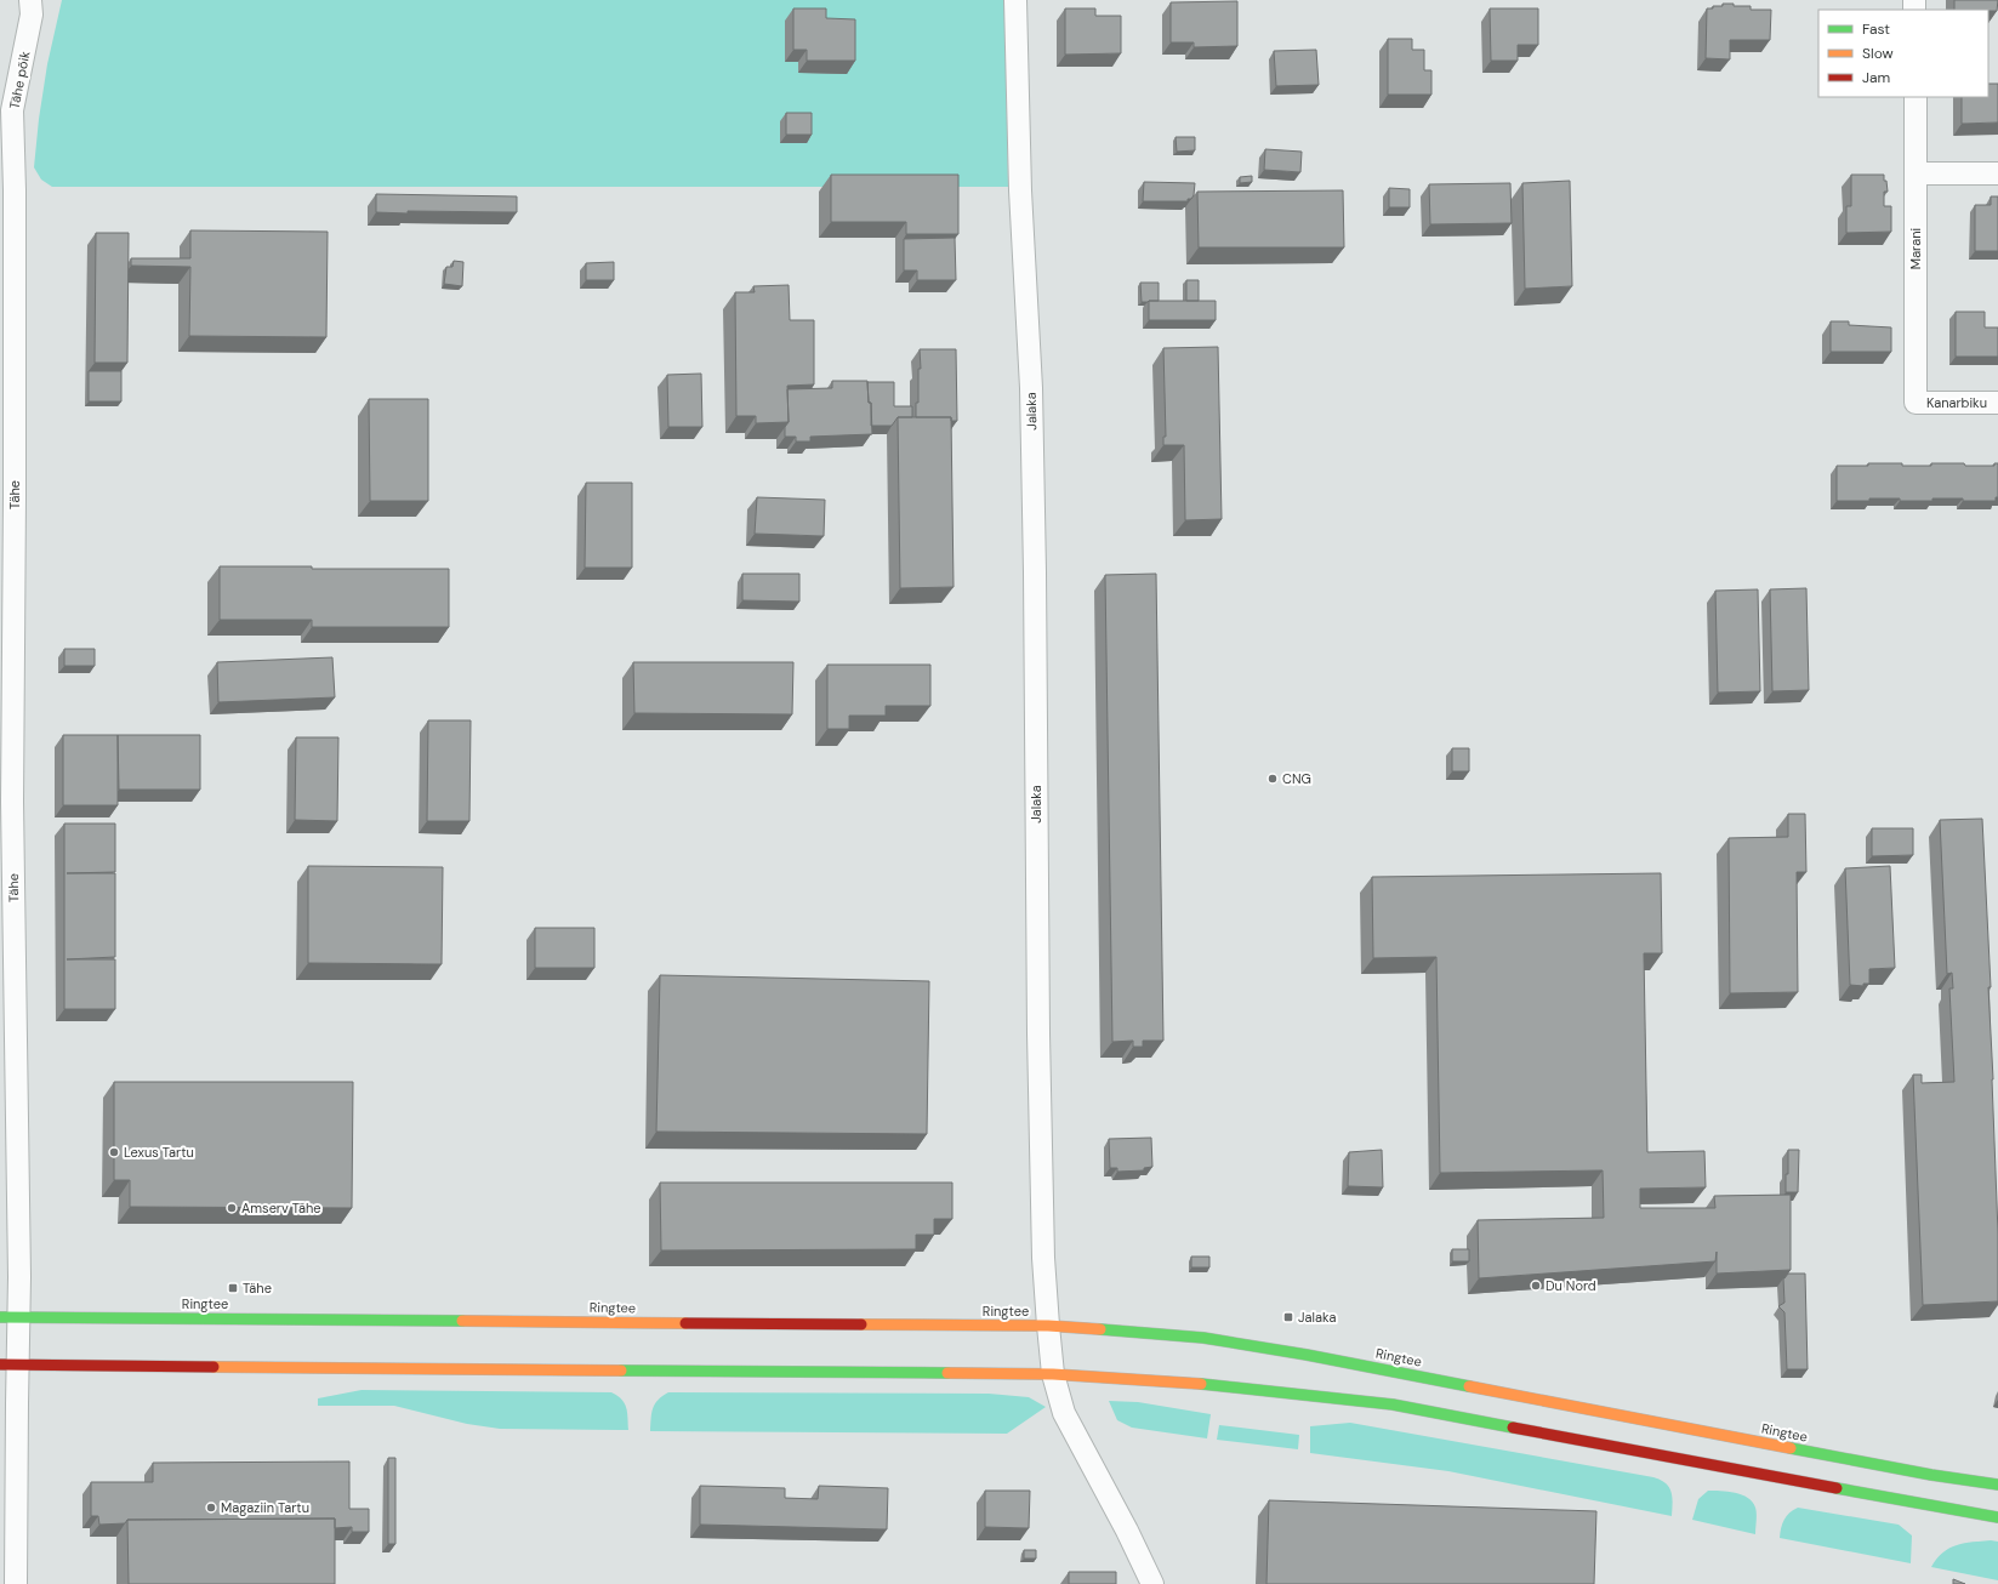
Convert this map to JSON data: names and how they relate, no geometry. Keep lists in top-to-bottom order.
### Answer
{
  "streets": {
    "main road": ["Ringtee"],
    "street": [
      "Tähe põik",
      "Marani",
      "Kanarbiku",
      "Jalaka",
      "Tähe"
    ]
  },
  "crossings": [
    ["Tähe põik", "Tähe"],
    ["Marani", "Kanarbiku"],
    ["Jalaka", "Ringtee"],
    ["Tähe", "Ringtee"]
  ],
  "places": {
    "other": [
      "CNG",
      "Lexus Tartu",
      "Amserv Tähe",
      "Du Nord",
      "Magaziin Tartu"
    ],
    "transit": ["Tähe", "Jalaka"]
  },
  "legend": ["Fast", "Slow", "Jam"]
}
